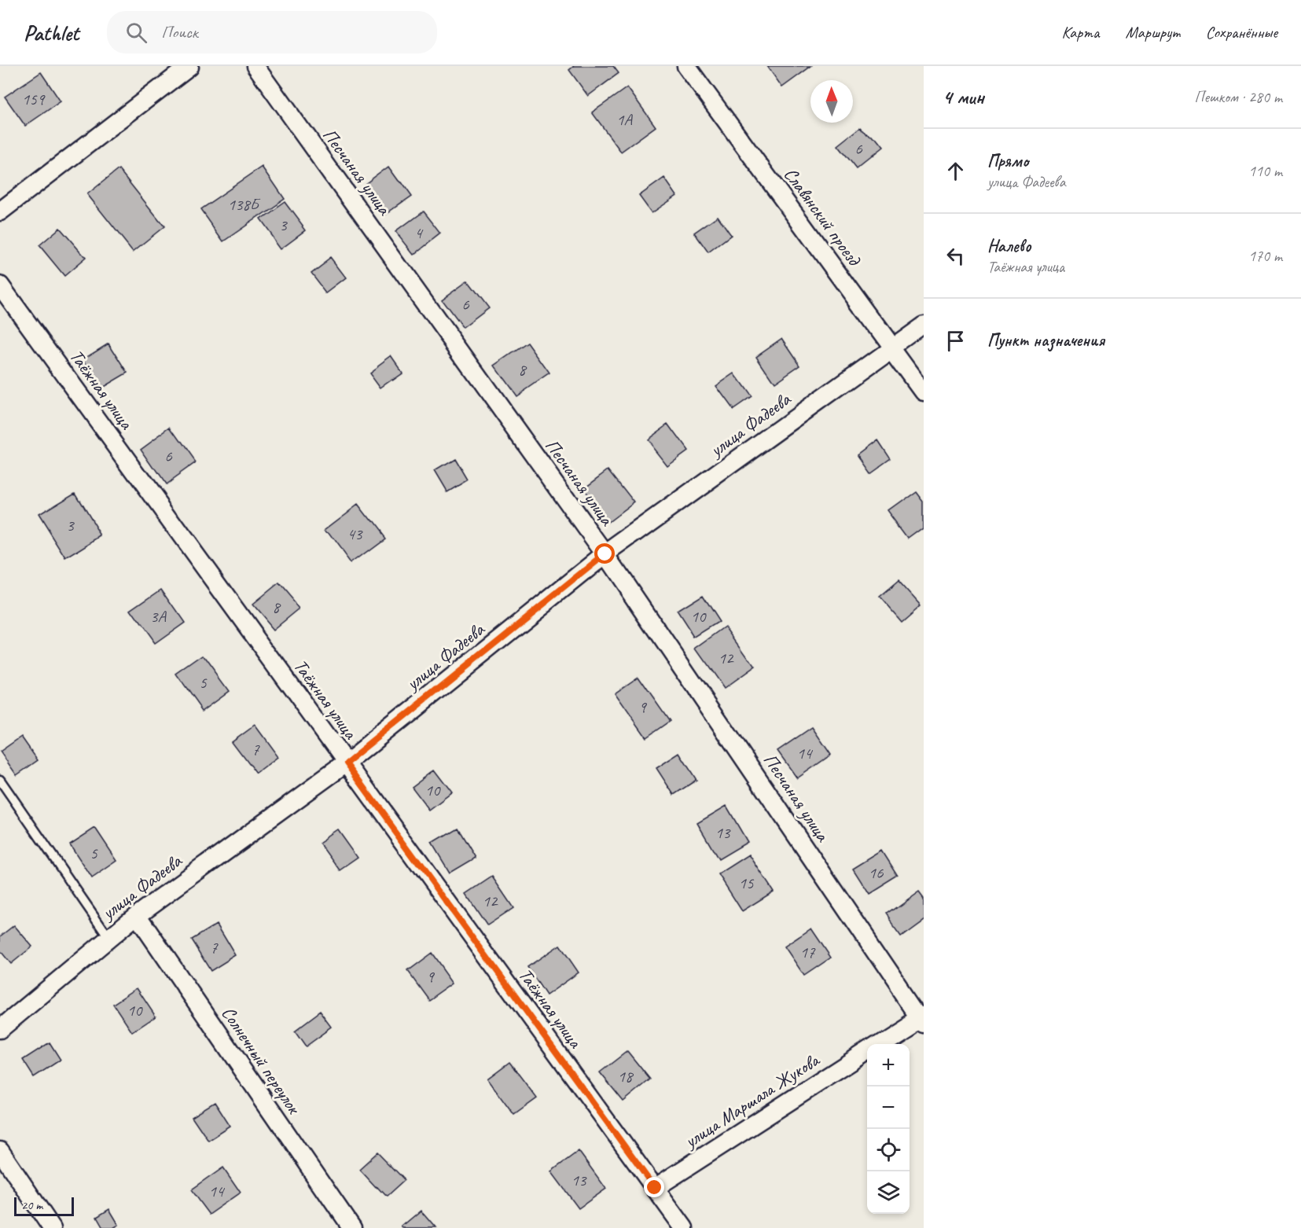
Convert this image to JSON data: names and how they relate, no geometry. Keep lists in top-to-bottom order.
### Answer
{
  "streets": {
    "street": [
      "Песчаная улица",
      "Славянский проезд",
      "Таёжная улица",
      "улица Фадеева",
      "Солнечный переулок",
      "улица Маршала Жукова"
    ]
  },
  "crossings": [
    ["Песчаная улица", "улица Фадеева"],
    ["Песчаная улица", "улица Маршала Жукова"],
    ["Славянский проезд", "улица Фадеева"],
    ["Таёжная улица", "улица Фадеева"],
    ["Таёжная улица", "улица Маршала Жукова"],
    ["улица Фадеева", "Солнечный переулок"]
  ],
  "house_numbers": [
    "159",
    "1А",
    "6",
    "138Б",
    "3",
    "4",
    "6",
    "8",
    "6",
    "3",
    "43",
    "8",
    "3А",
    "10",
    "12",
    "5",
    "9",
    "7",
    "14",
    "10",
    "13",
    "5",
    "16",
    "15",
    "12",
    "7",
    "17",
    "9",
    "10",
    "18",
    "13",
    "14"
  ],
  "scale_bar": "20 m",
  "north": "top",
  "page": {
    "header": "Pathlet",
    "search": "Поиск",
    "nav": ["Карта", "Маршрут", "Сохранённые"],
    "heading": ["4 мин", "Пешком · 280 m"],
    "list": [
      ["Прямо", "улица Фадеева", "110 m"],
      ["Налево", "Таёжная улица", "170 m"],
      "Пункт назначения"
    ],
    "map_buttons": ["+", "−"],
    "scale": "20 m"
  }
}
